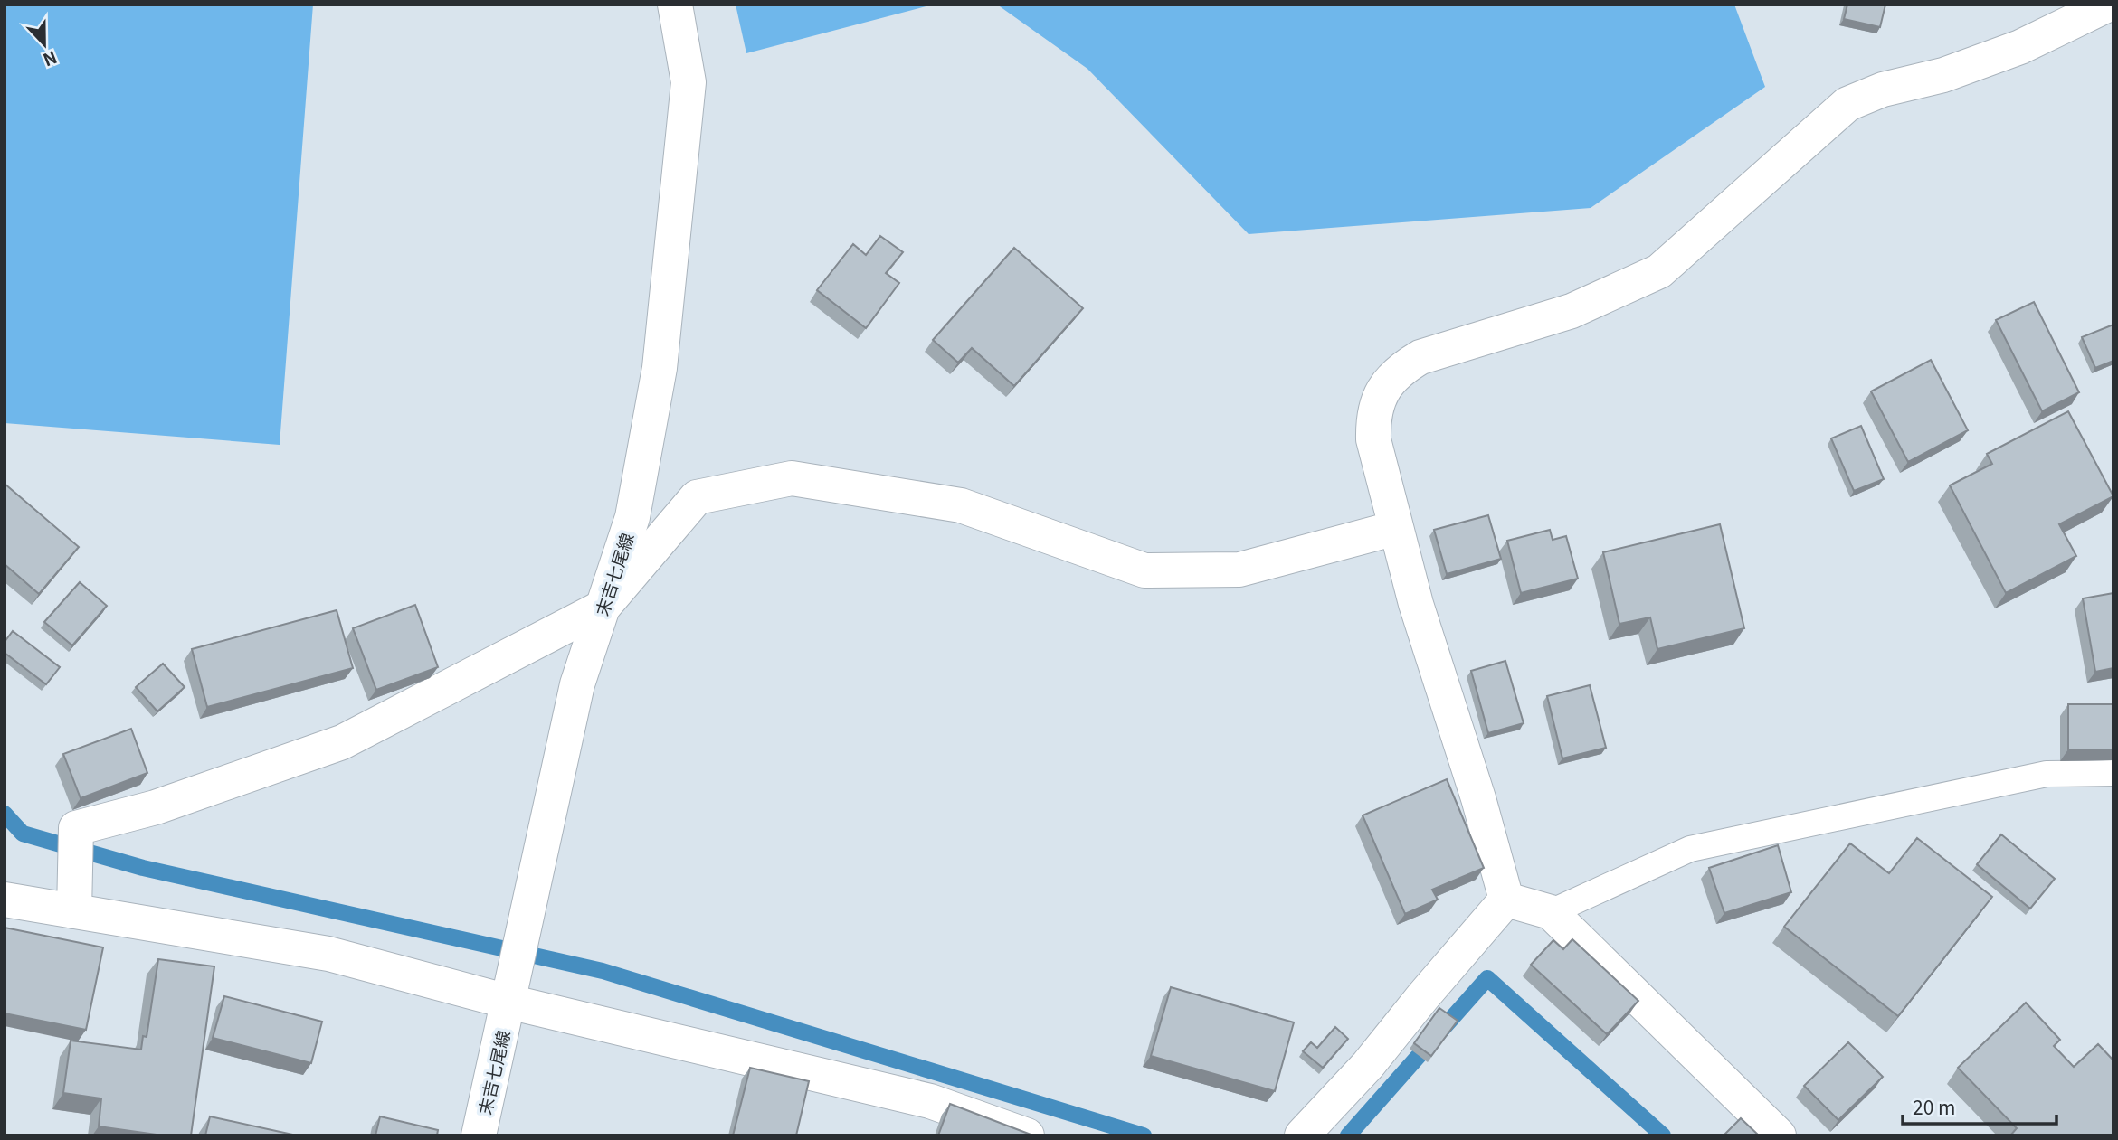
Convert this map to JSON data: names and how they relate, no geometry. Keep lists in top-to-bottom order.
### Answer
{
  "streets": {
    "street": ["末吉七尾線"]
  },
  "scale_bar": "20 m",
  "north": "bottom"
}
